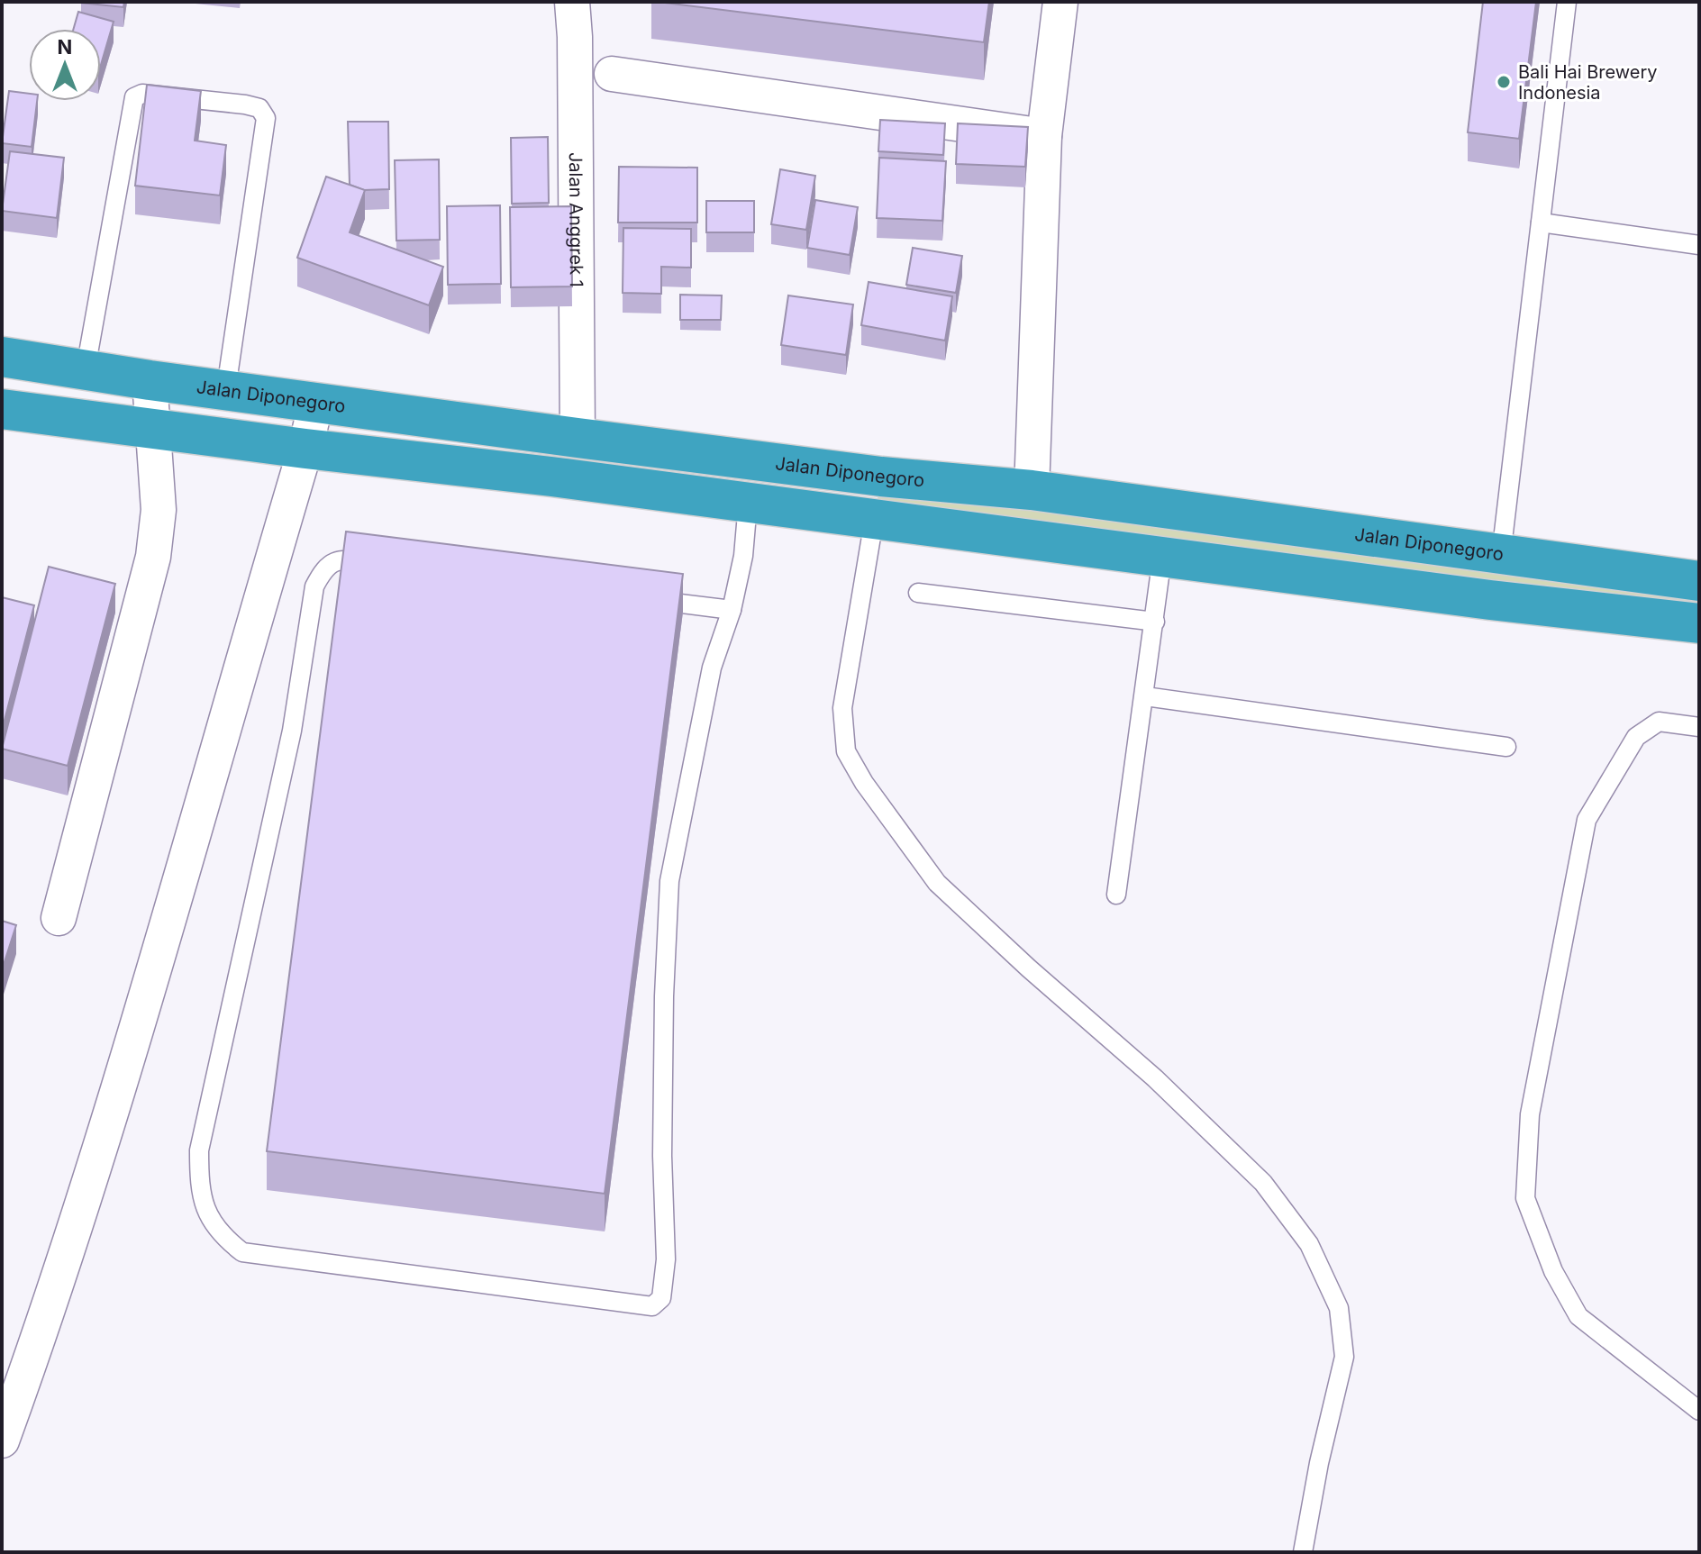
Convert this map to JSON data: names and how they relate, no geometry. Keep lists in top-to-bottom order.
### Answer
{
  "streets": {
    "highway": ["Jalan Diponegoro"],
    "street": ["Jalan Anggrek 1"]
  },
  "crossings": [
    ["Jalan Anggrek 1", "Jalan Diponegoro"]
  ],
  "places": ["Bali Hai Brewery Indonesia"],
  "north": "top"
}
